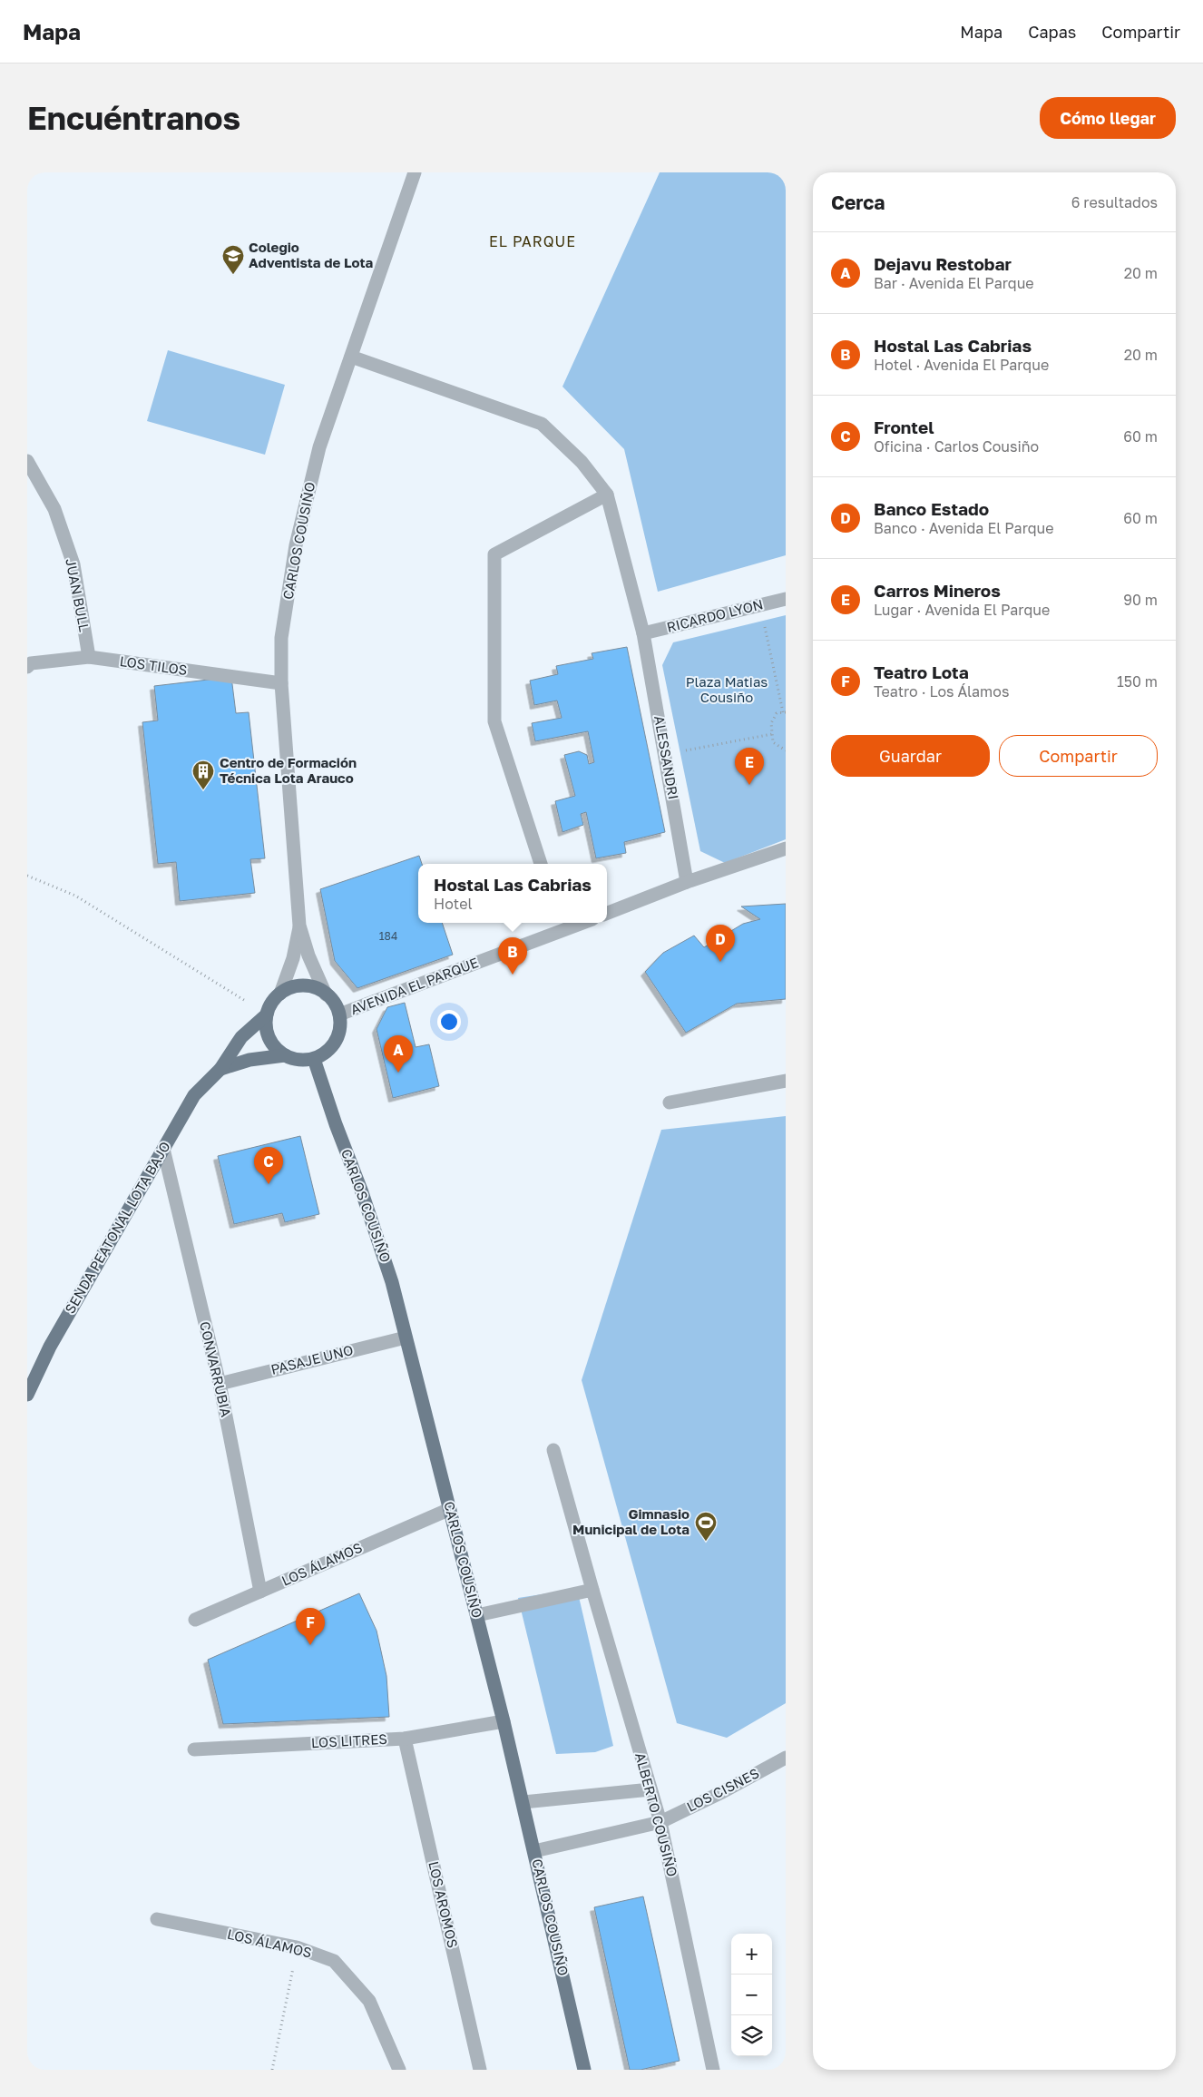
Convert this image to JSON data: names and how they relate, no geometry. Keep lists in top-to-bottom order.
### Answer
{
  "streets": {
    "main road": ["CARLOS COUSIÑO", "SENDA PEATONAL LOTA BAJO"],
    "street": [
      "JUAN BULL",
      "RICARDO LYON",
      "LOS TILOS",
      "ALESSANDRI",
      "AVENIDA EL PARQUE",
      "PASAJE UNO",
      "CONVARRUBIA",
      "LOS ÁLAMOS",
      "LOS LITRES",
      "LOS CISNES",
      "ALBERTO COUSIÑO",
      "LOS AROMOS"
    ]
  },
  "crossings": [
    ["CARLOS COUSIÑO", "LOS TILOS"],
    ["CARLOS COUSIÑO", "AVENIDA EL PARQUE"],
    ["CARLOS COUSIÑO", "SENDA PEATONAL LOTA BAJO"],
    ["CARLOS COUSIÑO", "PASAJE UNO"],
    ["CARLOS COUSIÑO", "LOS ÁLAMOS"],
    ["CARLOS COUSIÑO", "LOS LITRES"],
    ["CARLOS COUSIÑO", "LOS CISNES"],
    ["JUAN BULL", "LOS TILOS"],
    ["RICARDO LYON", "ALESSANDRI"],
    ["AVENIDA EL PARQUE", "SENDA PEATONAL LOTA BAJO"],
    ["SENDA PEATONAL LOTA BAJO", "CONVARRUBIA"],
    ["PASAJE UNO", "CONVARRUBIA"],
    ["CONVARRUBIA", "LOS ÁLAMOS"],
    ["LOS LITRES", "LOS AROMOS"],
    ["LOS CISNES", "ALBERTO COUSIÑO"]
  ],
  "districts": ["EL PARQUE"],
  "parks": ["Plaza Matias Cousiño"],
  "places": {
    "school or university": ["Colegio Adventista de Lota"],
    "building": ["Centro de Formación Técnica Lota Arauco"],
    "sports": ["Gimnasio Municipal de Lota"]
  },
  "house_numbers": ["184"],
  "page": {
    "header": "Mapa",
    "nav": ["Mapa", "Capas", "Compartir"],
    "buttons": [
      "Cómo llegar",
      ["Guardar", "Compartir"]
    ],
    "title": "Encuéntranos",
    "heading": ["Cerca", "6 resultados"],
    "list": [
      {
        "mark": "A",
        "name": "Dejavu Restobar",
        "note": "Bar · Avenida El Parque",
        "value": "20 m"
      },
      {
        "mark": "B",
        "name": "Hostal Las Cabrias",
        "note": "Hotel · Avenida El Parque",
        "value": "20 m"
      },
      {
        "mark": "C",
        "name": "Frontel",
        "note": "Oficina · Carlos Cousiño",
        "value": "60 m"
      },
      {
        "mark": "D",
        "name": "Banco Estado",
        "note": "Banco · Avenida El Parque",
        "value": "60 m"
      },
      {
        "mark": "E",
        "name": "Carros Mineros",
        "note": "Lugar · Avenida El Parque",
        "value": "90 m"
      },
      {
        "mark": "F",
        "name": "Teatro Lota",
        "note": "Teatro · Los Álamos",
        "value": "150 m"
      }
    ],
    "pins": [
      "E",
      "D",
      "B",
      "A",
      "C",
      "F"
    ],
    "popup": ["Hostal Las Cabrias", "Hotel"],
    "map_buttons": ["+", "−"]
  }
}
